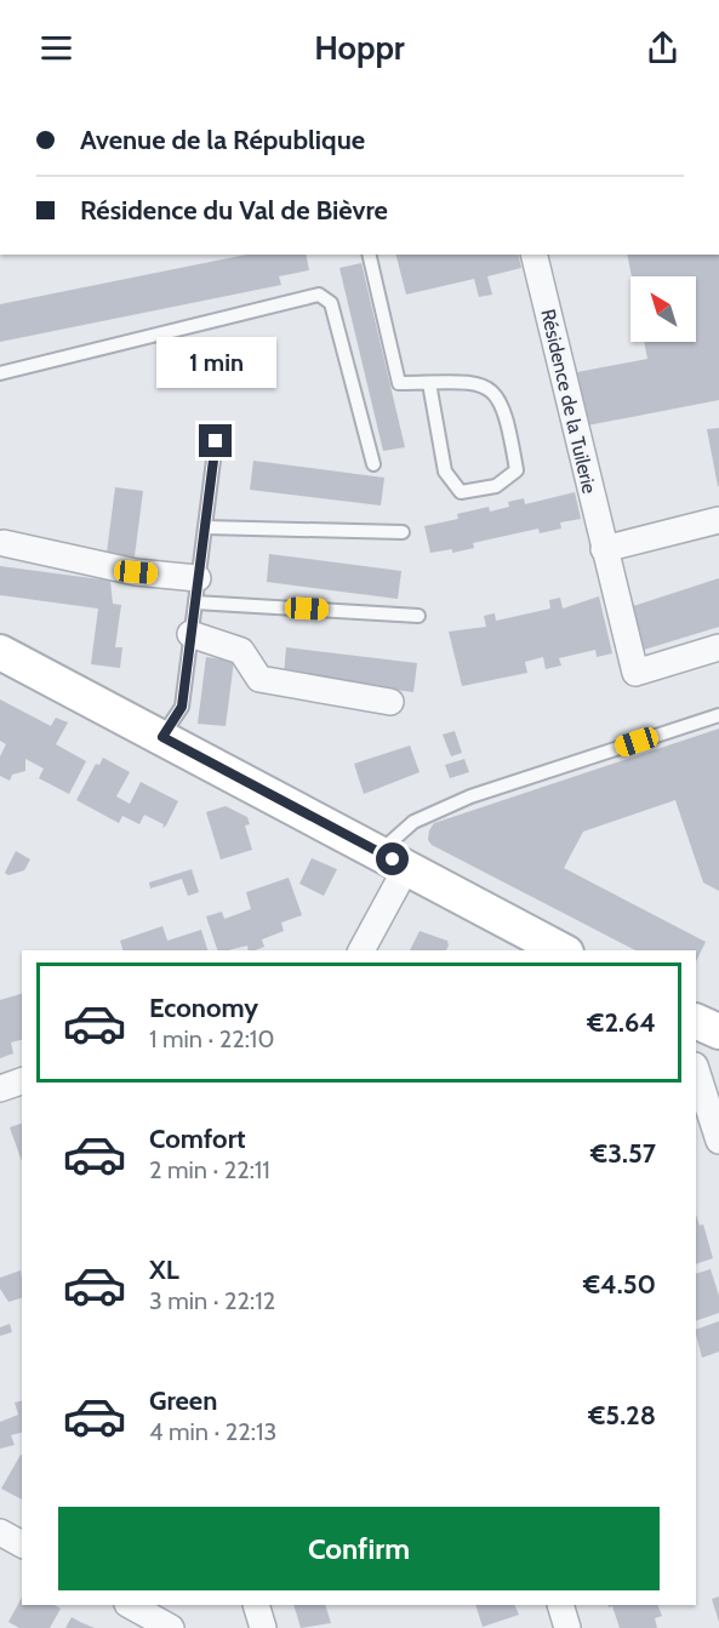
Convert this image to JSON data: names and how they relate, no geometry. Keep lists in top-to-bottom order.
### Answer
{
  "streets": {
    "street": ["Résidence de la Tuilerie"]
  },
  "north": "top left",
  "page": {
    "header": "Hoppr",
    "banner": ["Avenue de la République", "Résidence du Val de Bièvre"],
    "bubble": "1 min",
    "list": [
      {
        "name": "Economy",
        "note": "1 min · 22:10",
        "value": "€2.64"
      },
      {
        "name": "Comfort",
        "note": "2 min · 22:11",
        "value": "€3.57"
      },
      {
        "name": "XL",
        "note": "3 min · 22:12",
        "value": "€4.50"
      },
      {
        "name": "Green",
        "note": "4 min · 22:13",
        "value": "€5.28"
      }
    ],
    "buttons": "Confirm"
  }
}
